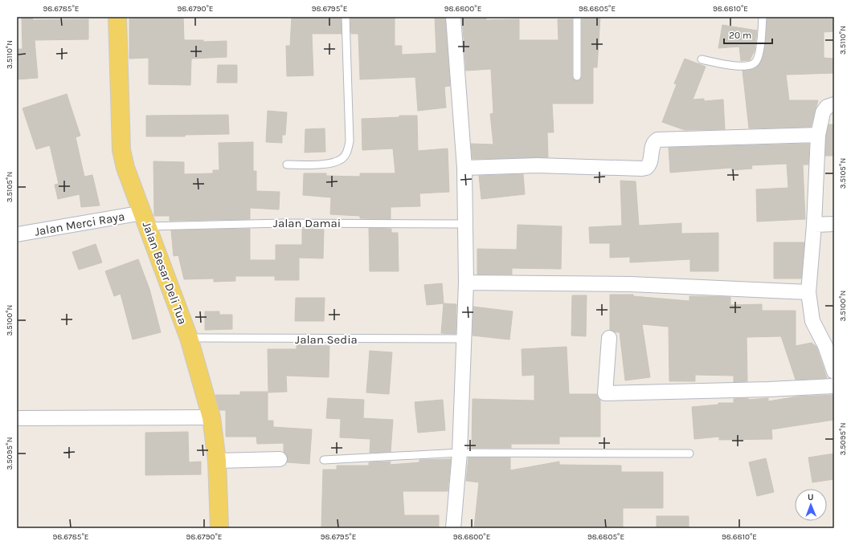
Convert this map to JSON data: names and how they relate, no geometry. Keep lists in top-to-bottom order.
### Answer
{
  "streets": {
    "main road": ["Jalan Besar Deli Tua"],
    "street": ["Jalan Merci Raya"],
    "lane": ["Jalan Damai", "Jalan Sedia"]
  },
  "crossings": [
    ["Jalan Damai", "Jalan Merci Raya"],
    ["Jalan Damai", "Jalan Besar Deli Tua"],
    ["Jalan Merci Raya", "Jalan Besar Deli Tua"],
    ["Jalan Besar Deli Tua", "Jalan Sedia"]
  ],
  "scale_bar": "20 m",
  "north": "top",
  "coordinates": [
    "98.6785°E",
    "98.6790°E",
    "98.6795°E",
    "98.6800°E",
    "98.6805°E",
    "98.6810°E",
    "3.5110°N",
    "3.5105°N",
    "3.5100°N",
    "3.5095°N"
  ]
}
